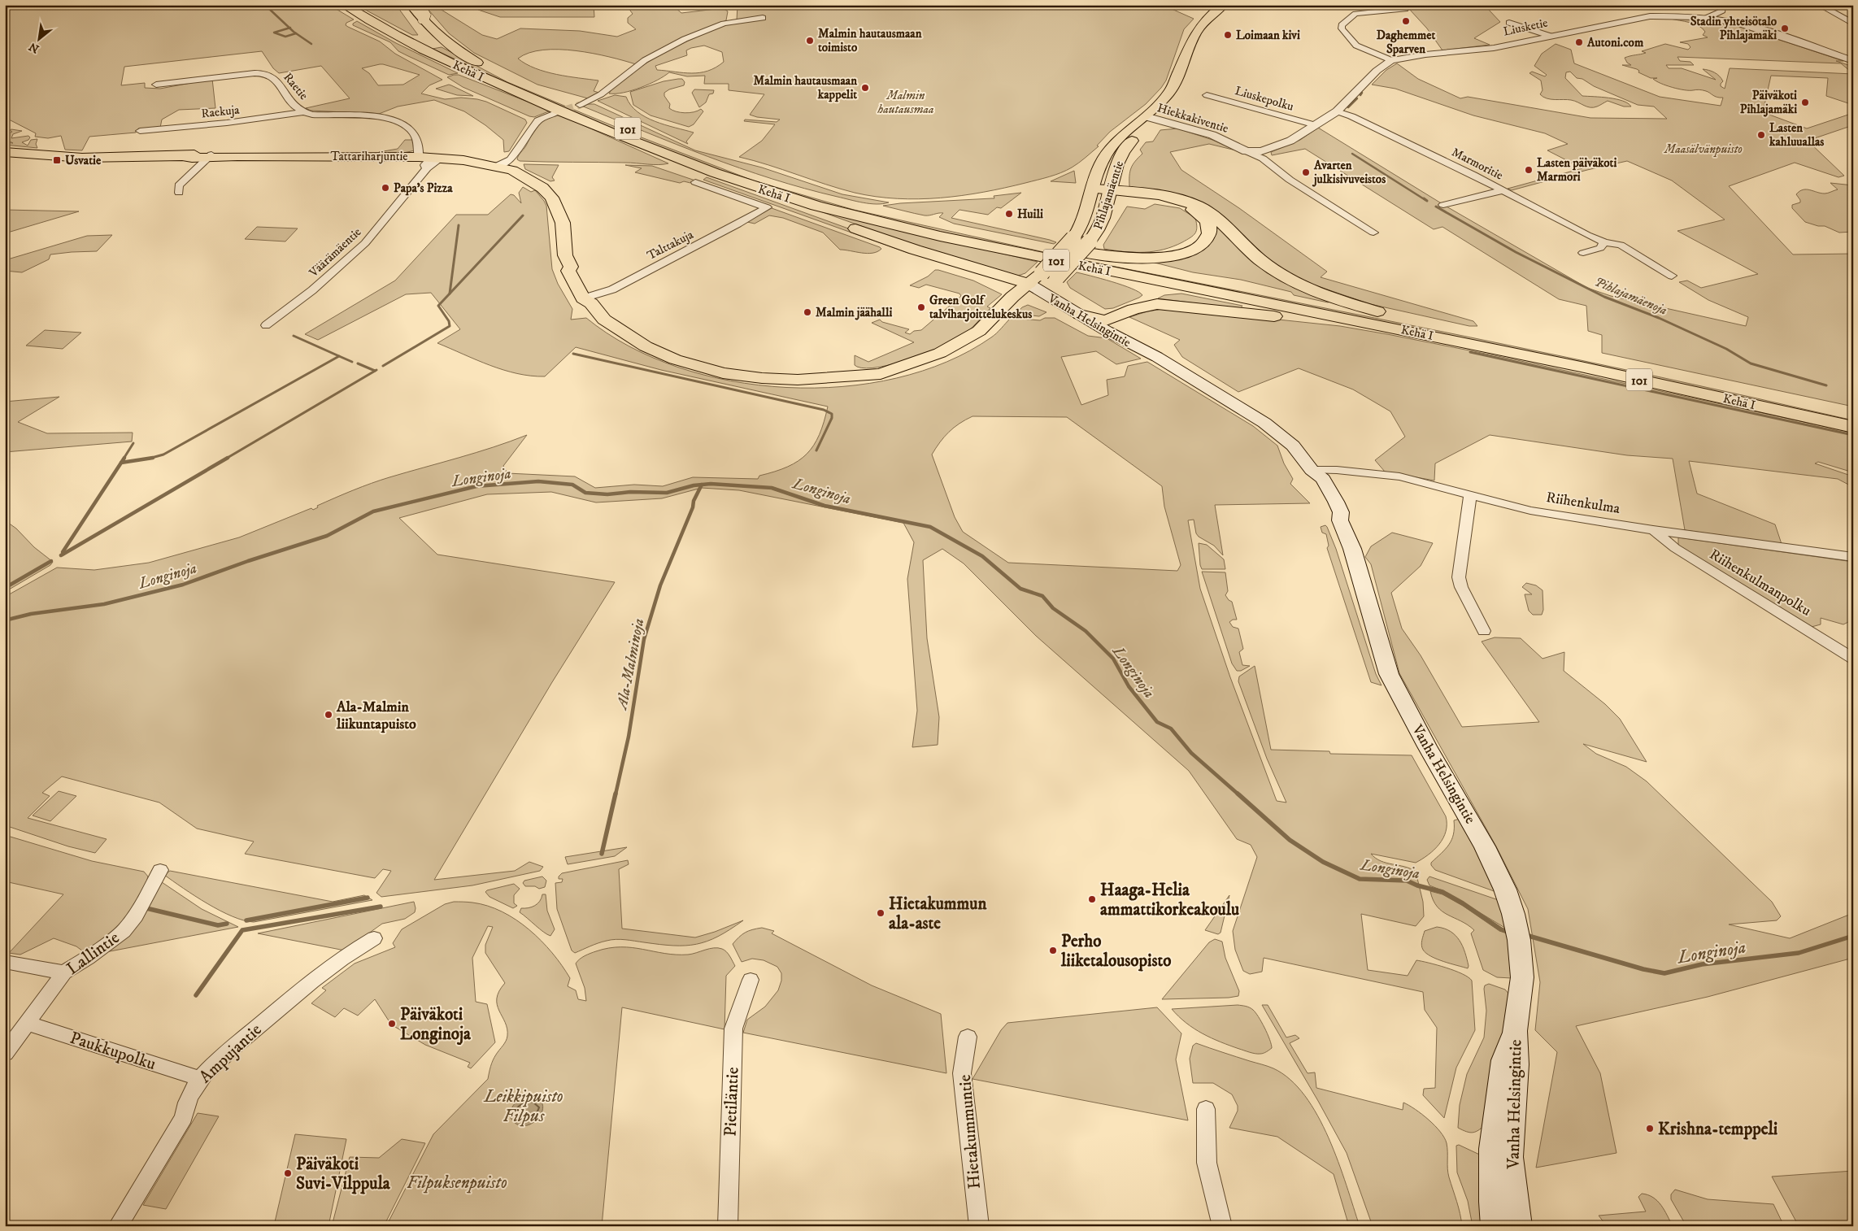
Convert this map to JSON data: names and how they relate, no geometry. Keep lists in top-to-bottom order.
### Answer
{
  "streets": {
    "highway": ["Kehä I", "101"],
    "main road": ["Tattariharjuntie", "Pihlajamäentie", "Vanha Helsingintie"],
    "street": [
      "Liusketie",
      "Raetie",
      "Liuskepolku",
      "Raekuja",
      "Hiekkakiventie",
      "Marmoritie",
      "Talttakuja",
      "Väärämäentie",
      "Riihenkulma",
      "Riihenkulmanpolku",
      "Lallintie",
      "Paukkupolku",
      "Ampujantie",
      "Pietiläntie",
      "Hietakummuntie"
    ]
  },
  "crossings": [
    ["Liusketie", "Liuskepolku"],
    ["Liusketie", "Hiekkakiventie"],
    ["Liusketie", "Marmoritie"],
    ["Raetie", "Raekuja"],
    ["Raetie", "Tattariharjuntie"],
    ["Hiekkakiventie", "Pihlajamäentie"],
    ["Tattariharjuntie", "Pihlajamäentie"],
    ["Tattariharjuntie", "Talttakuja"],
    ["Tattariharjuntie", "Väärämäentie"],
    ["Tattariharjuntie", "Vanha Helsingintie"],
    ["Pihlajamäentie", "Vanha Helsingintie"],
    ["Vanha Helsingintie", "Riihenkulma"],
    ["Riihenkulma", "Riihenkulmanpolku"],
    ["Lallintie", "Paukkupolku"],
    ["Paukkupolku", "Ampujantie"]
  ],
  "water": ["Pihlajamäenoja", "Longinoja", "Ala-Malminoja"],
  "parks": [
    "Malmin hautausmaa",
    "Maasälvänpuisto",
    "Leikkipuisto Filpus",
    "Filpuksenpuisto"
  ],
  "places": {
    "other": [
      "Daghemmet Sparven",
      "Stadin yhteisötalo Pihlajamäki",
      "Loimaan kivi",
      "Malmin hautausmaan toimisto",
      "Autoni.com",
      "Malmin hautausmaan kappelit",
      "Päiväkoti Pihlajamäki",
      "Lasten kahluuallas",
      "Lasten päiväkoti Marmori",
      "Avarten julkisivuveistos",
      "Papa's Pizza",
      "Huili",
      "Green Golf talviharjoittelukeskus",
      "Malmin jäähalli",
      "Ala-Malmin liikuntapuisto",
      "Haaga-Helia ammattikorkeakoulu",
      "Hietakummun ala-aste",
      "Perho liiketalousopisto",
      "Päiväkoti Longinoja",
      "Krishna-temppeli",
      "Päiväkoti Suvi-Vilppula"
    ],
    "transit": ["Usvatie"]
  },
  "north": "bottom left"
}
